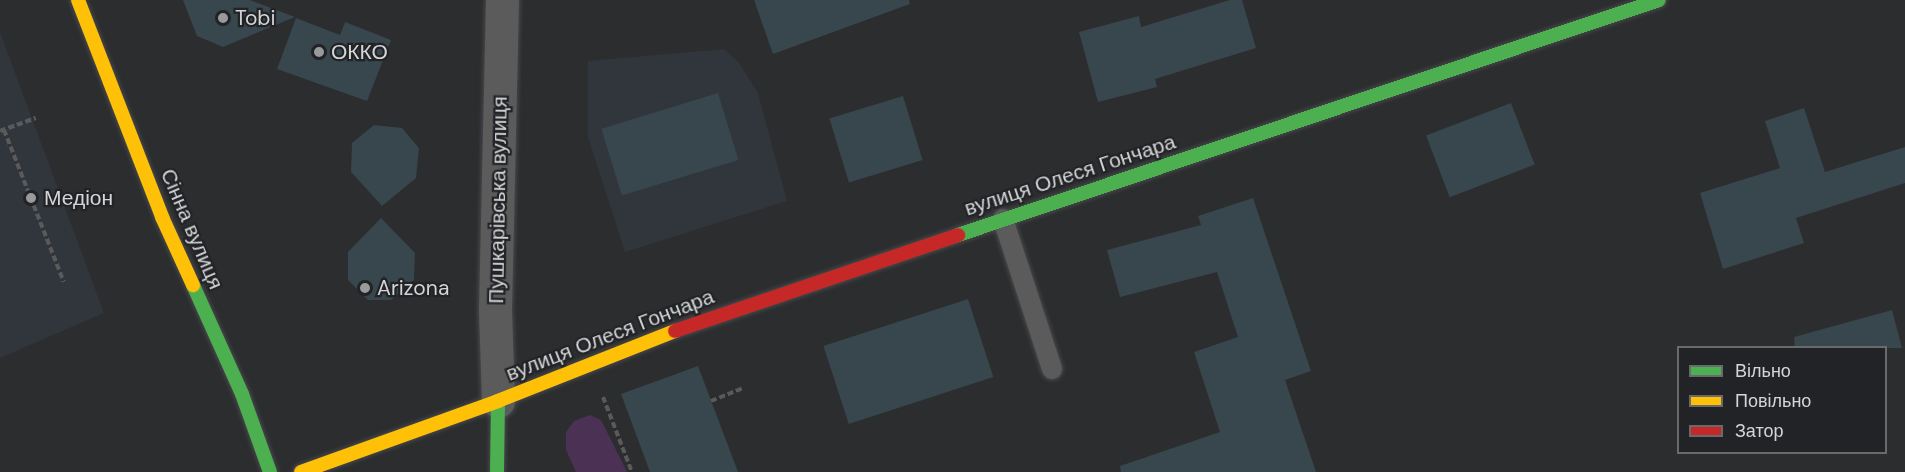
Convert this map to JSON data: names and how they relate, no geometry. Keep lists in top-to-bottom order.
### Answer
{
  "streets": {
    "main road": ["вулиця Олеся Гончара", "Сінна вулиця"],
    "street": ["Пушкарівська вулиця"]
  },
  "crossings": [
    ["вулиця Олеся Гончара", "Пушкарівська вулиця"]
  ],
  "places": [
    "Tobi",
    "ОККО",
    "Медіон",
    "Arizona"
  ],
  "legend": ["Вільно", "Повільно", "Затор"]
}
